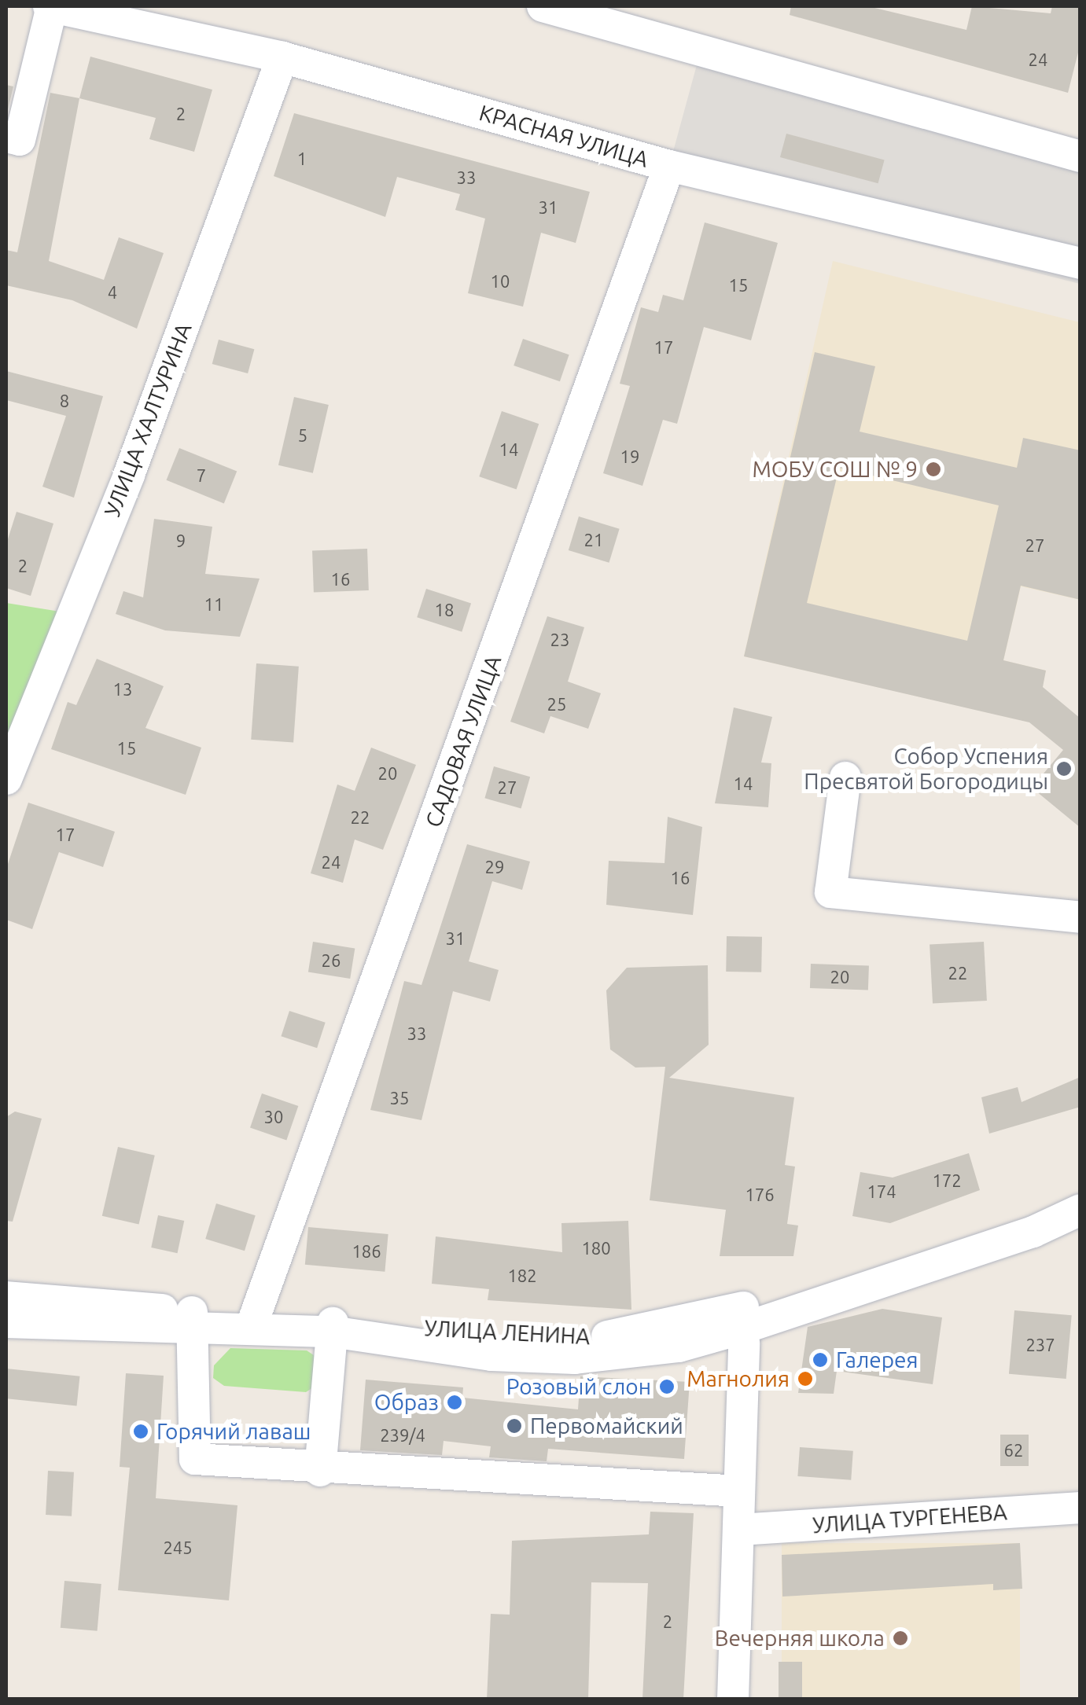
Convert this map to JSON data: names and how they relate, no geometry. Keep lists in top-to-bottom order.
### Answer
{
  "streets": {
    "street": [
      "КРАСНАЯ УЛИЦА",
      "УЛИЦА ХАЛТУРИНА",
      "САДОВАЯ УЛИЦА",
      "УЛИЦА ТУРГЕНЕВА"
    ]
  },
  "crossings": [
    ["КРАСНАЯ УЛИЦА", "УЛИЦА ХАЛТУРИНА"],
    ["КРАСНАЯ УЛИЦА", "САДОВАЯ УЛИЦА"]
  ],
  "places": [
    "МОБУ СОШ № 9",
    "Собор Успения Пресвятой Богородицы",
    "Галерея",
    "Магнолия",
    "Розовый слон",
    "Образ",
    "Первомайский",
    "Горячий лаваш",
    "Вечерняя школа"
  ],
  "house_numbers": [
    "24",
    "2",
    "1",
    "33",
    "31",
    "10",
    "15",
    "4",
    "17",
    "8",
    "5",
    "14",
    "19",
    "7",
    "21",
    "9",
    "27",
    "2",
    "16",
    "11",
    "18",
    "23",
    "13",
    "25",
    "15",
    "20",
    "14",
    "27",
    "22",
    "17",
    "24",
    "29",
    "16",
    "31",
    "26",
    "22",
    "20",
    "33",
    "35",
    "30",
    "172",
    "174",
    "176",
    "180",
    "186",
    "182",
    "237",
    "239/4",
    "62",
    "245",
    "2"
  ]
}
